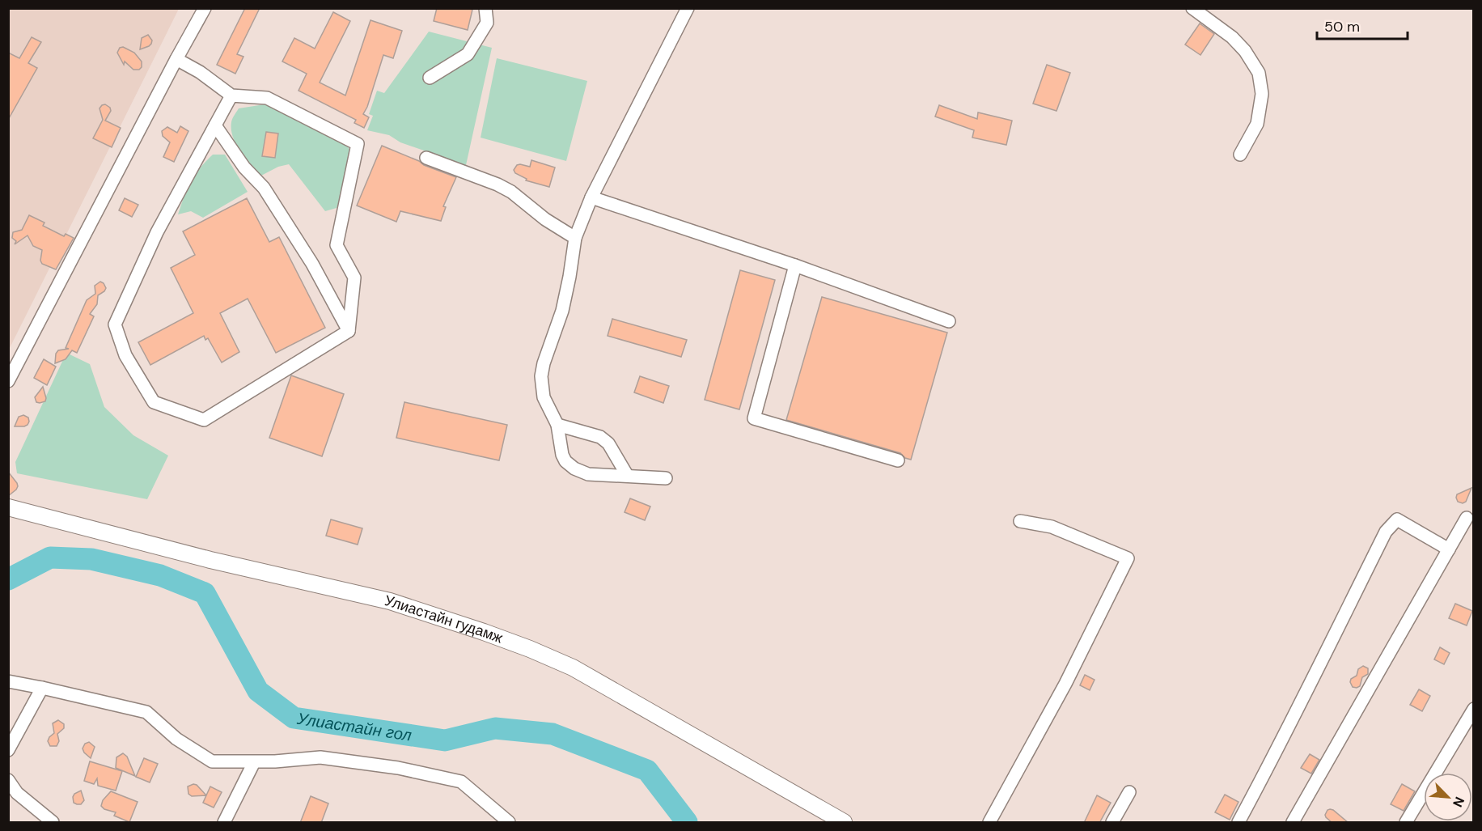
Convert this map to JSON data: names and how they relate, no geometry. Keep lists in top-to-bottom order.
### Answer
{
  "streets": {
    "main road": ["Улиастайн гудамж"]
  },
  "water": ["Улиастайн гол"],
  "scale_bar": "50 m",
  "north": "bottom right"
}
